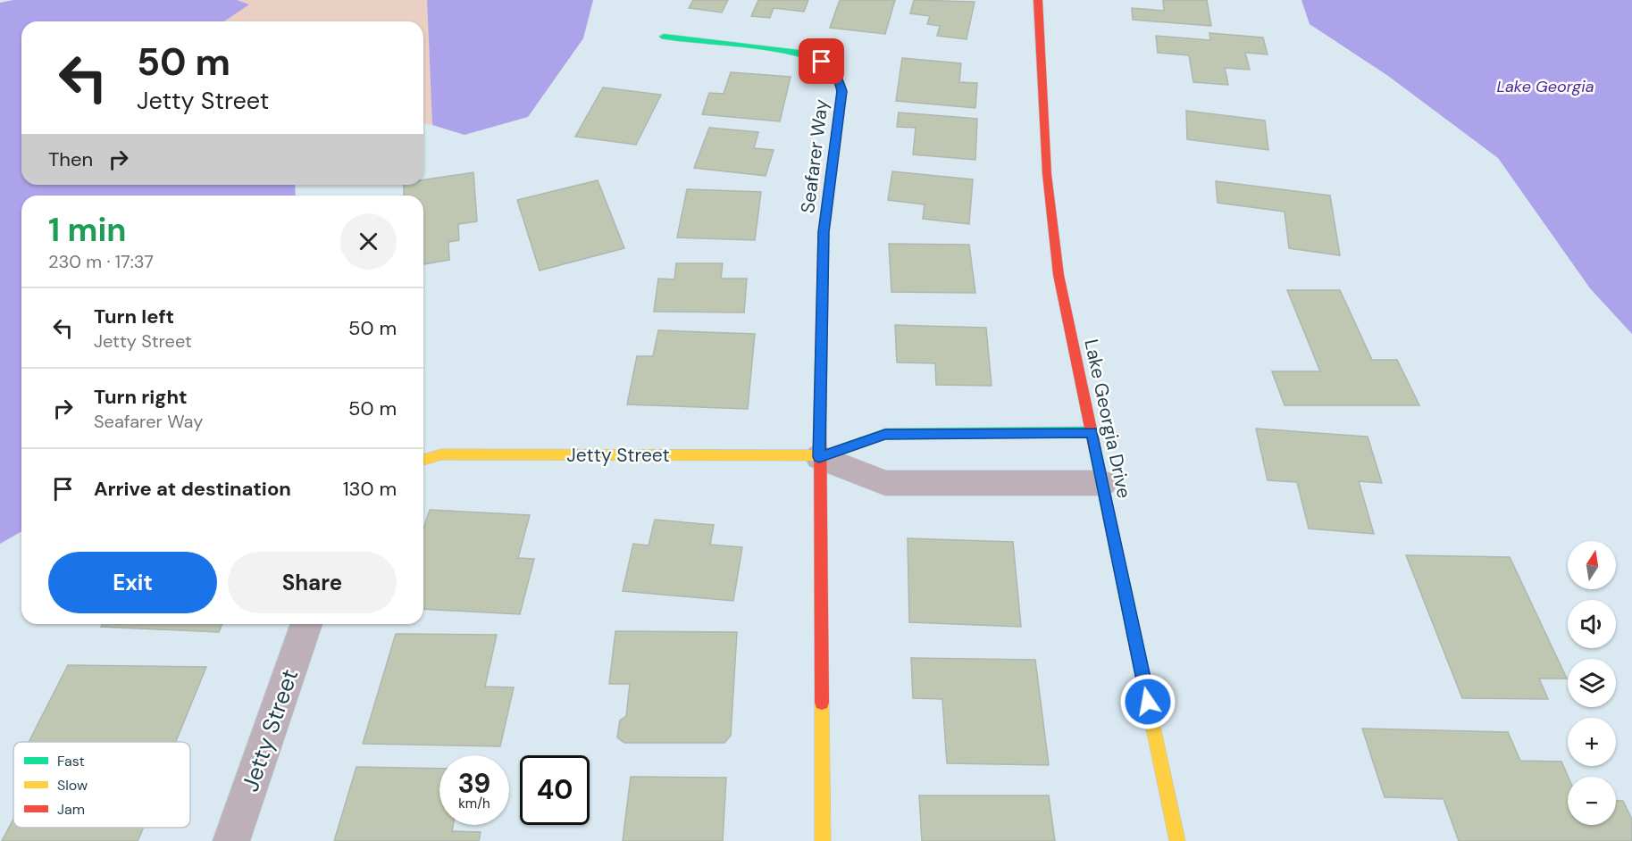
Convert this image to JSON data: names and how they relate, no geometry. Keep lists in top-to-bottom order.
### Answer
{
  "streets": {
    "street": ["Seafarer Way", "Lake Georgia Drive", "Jetty Street"]
  },
  "crossings": [
    ["Seafarer Way", "Jetty Street"],
    ["Lake Georgia Drive", "Jetty Street"]
  ],
  "water": ["Lake Georgia"],
  "legend": ["Fast", "Slow", "Jam"],
  "north": "top",
  "page": {
    "turn": ["50 m", "Jetty Street"],
    "then": "Then",
    "heading": ["1 min", "230 m · 17:37"],
    "list": [
      {
        "name": "Turn left",
        "note": "Jetty Street",
        "value": "50 m"
      },
      {
        "name": "Turn right",
        "note": "Seafarer Way",
        "value": "50 m"
      },
      {
        "name": "Arrive at destination",
        "value": "130 m"
      }
    ],
    "map_buttons": ["+", "−"],
    "buttons": ["Exit", "Share"],
    "speed": "39 km/h",
    "limit": "40"
  }
}
